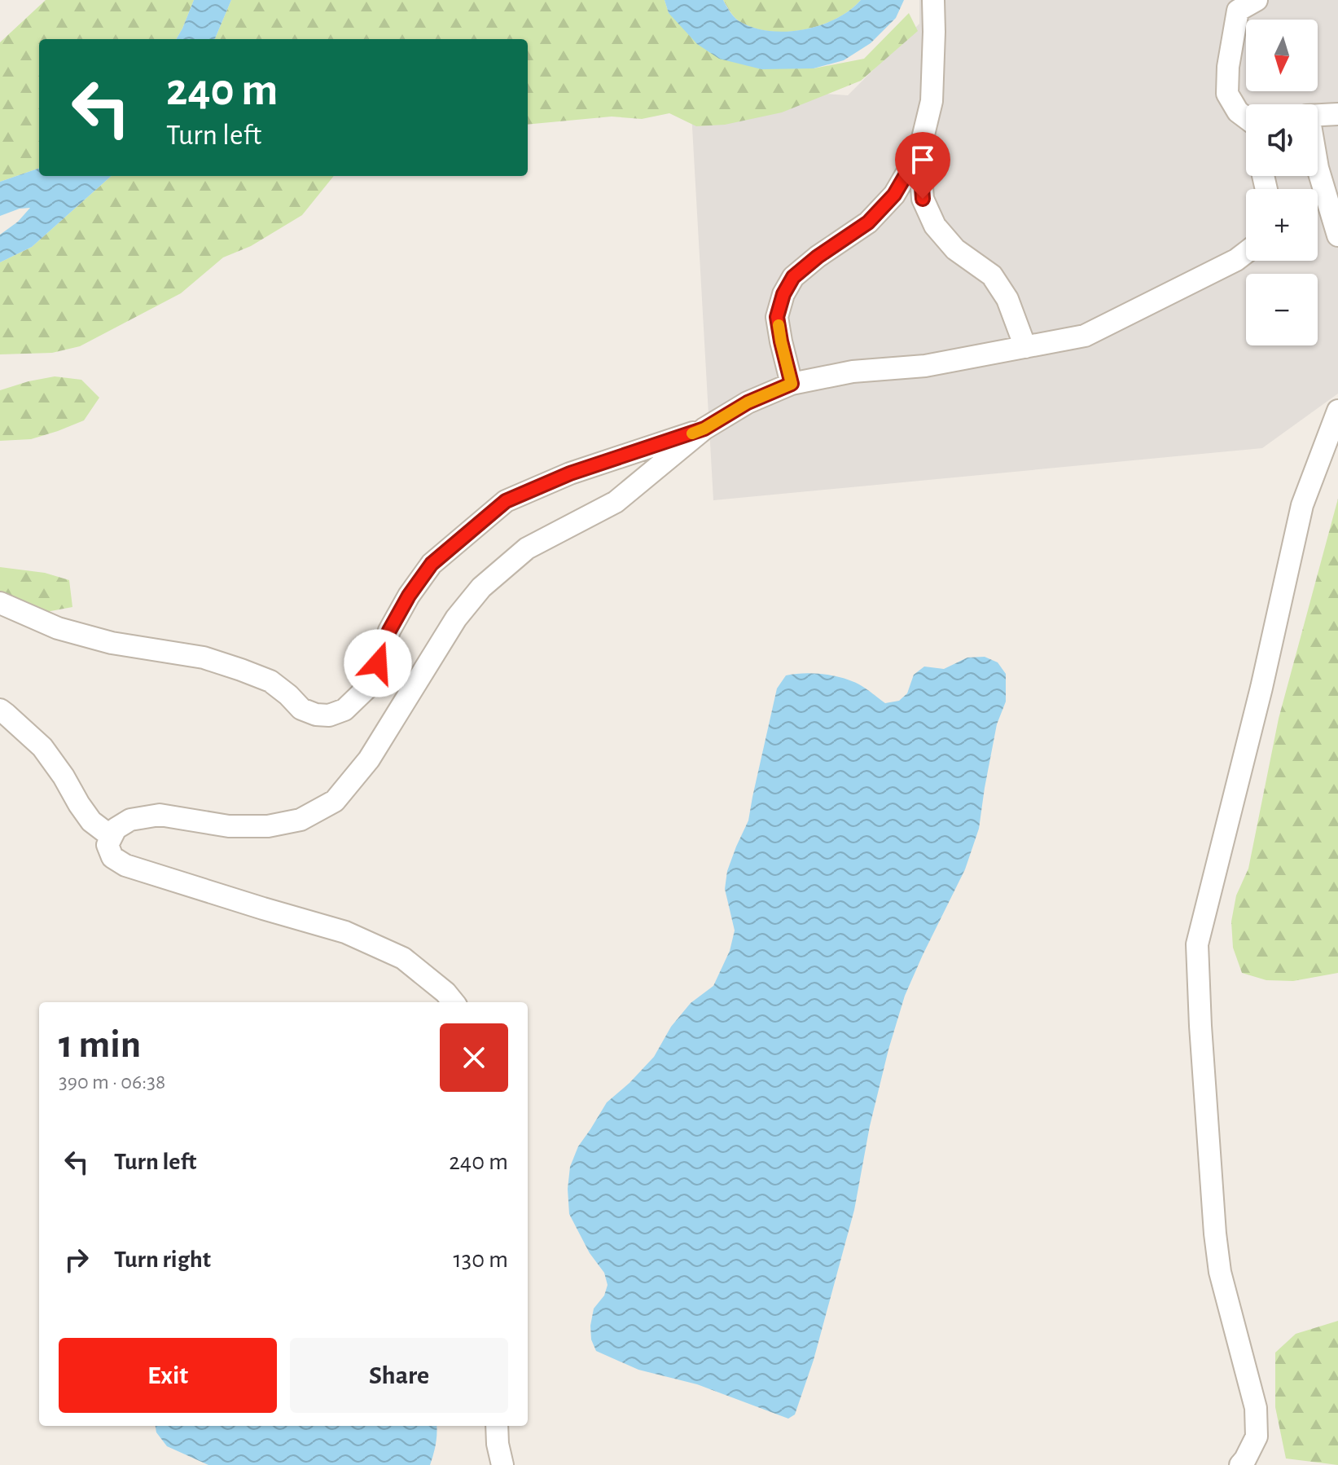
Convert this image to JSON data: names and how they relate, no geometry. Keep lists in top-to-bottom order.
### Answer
{
  "north": "bottom",
  "page": {
    "map_buttons": ["+", "−"],
    "turn": ["240 m", "Turn left"],
    "heading": ["1 min", "390 m · 06:38"],
    "list": [
      {
        "name": "Turn left",
        "value": "240 m"
      },
      {
        "name": "Turn right",
        "value": "130 m"
      }
    ],
    "buttons": ["Exit", "Share"]
  }
}
